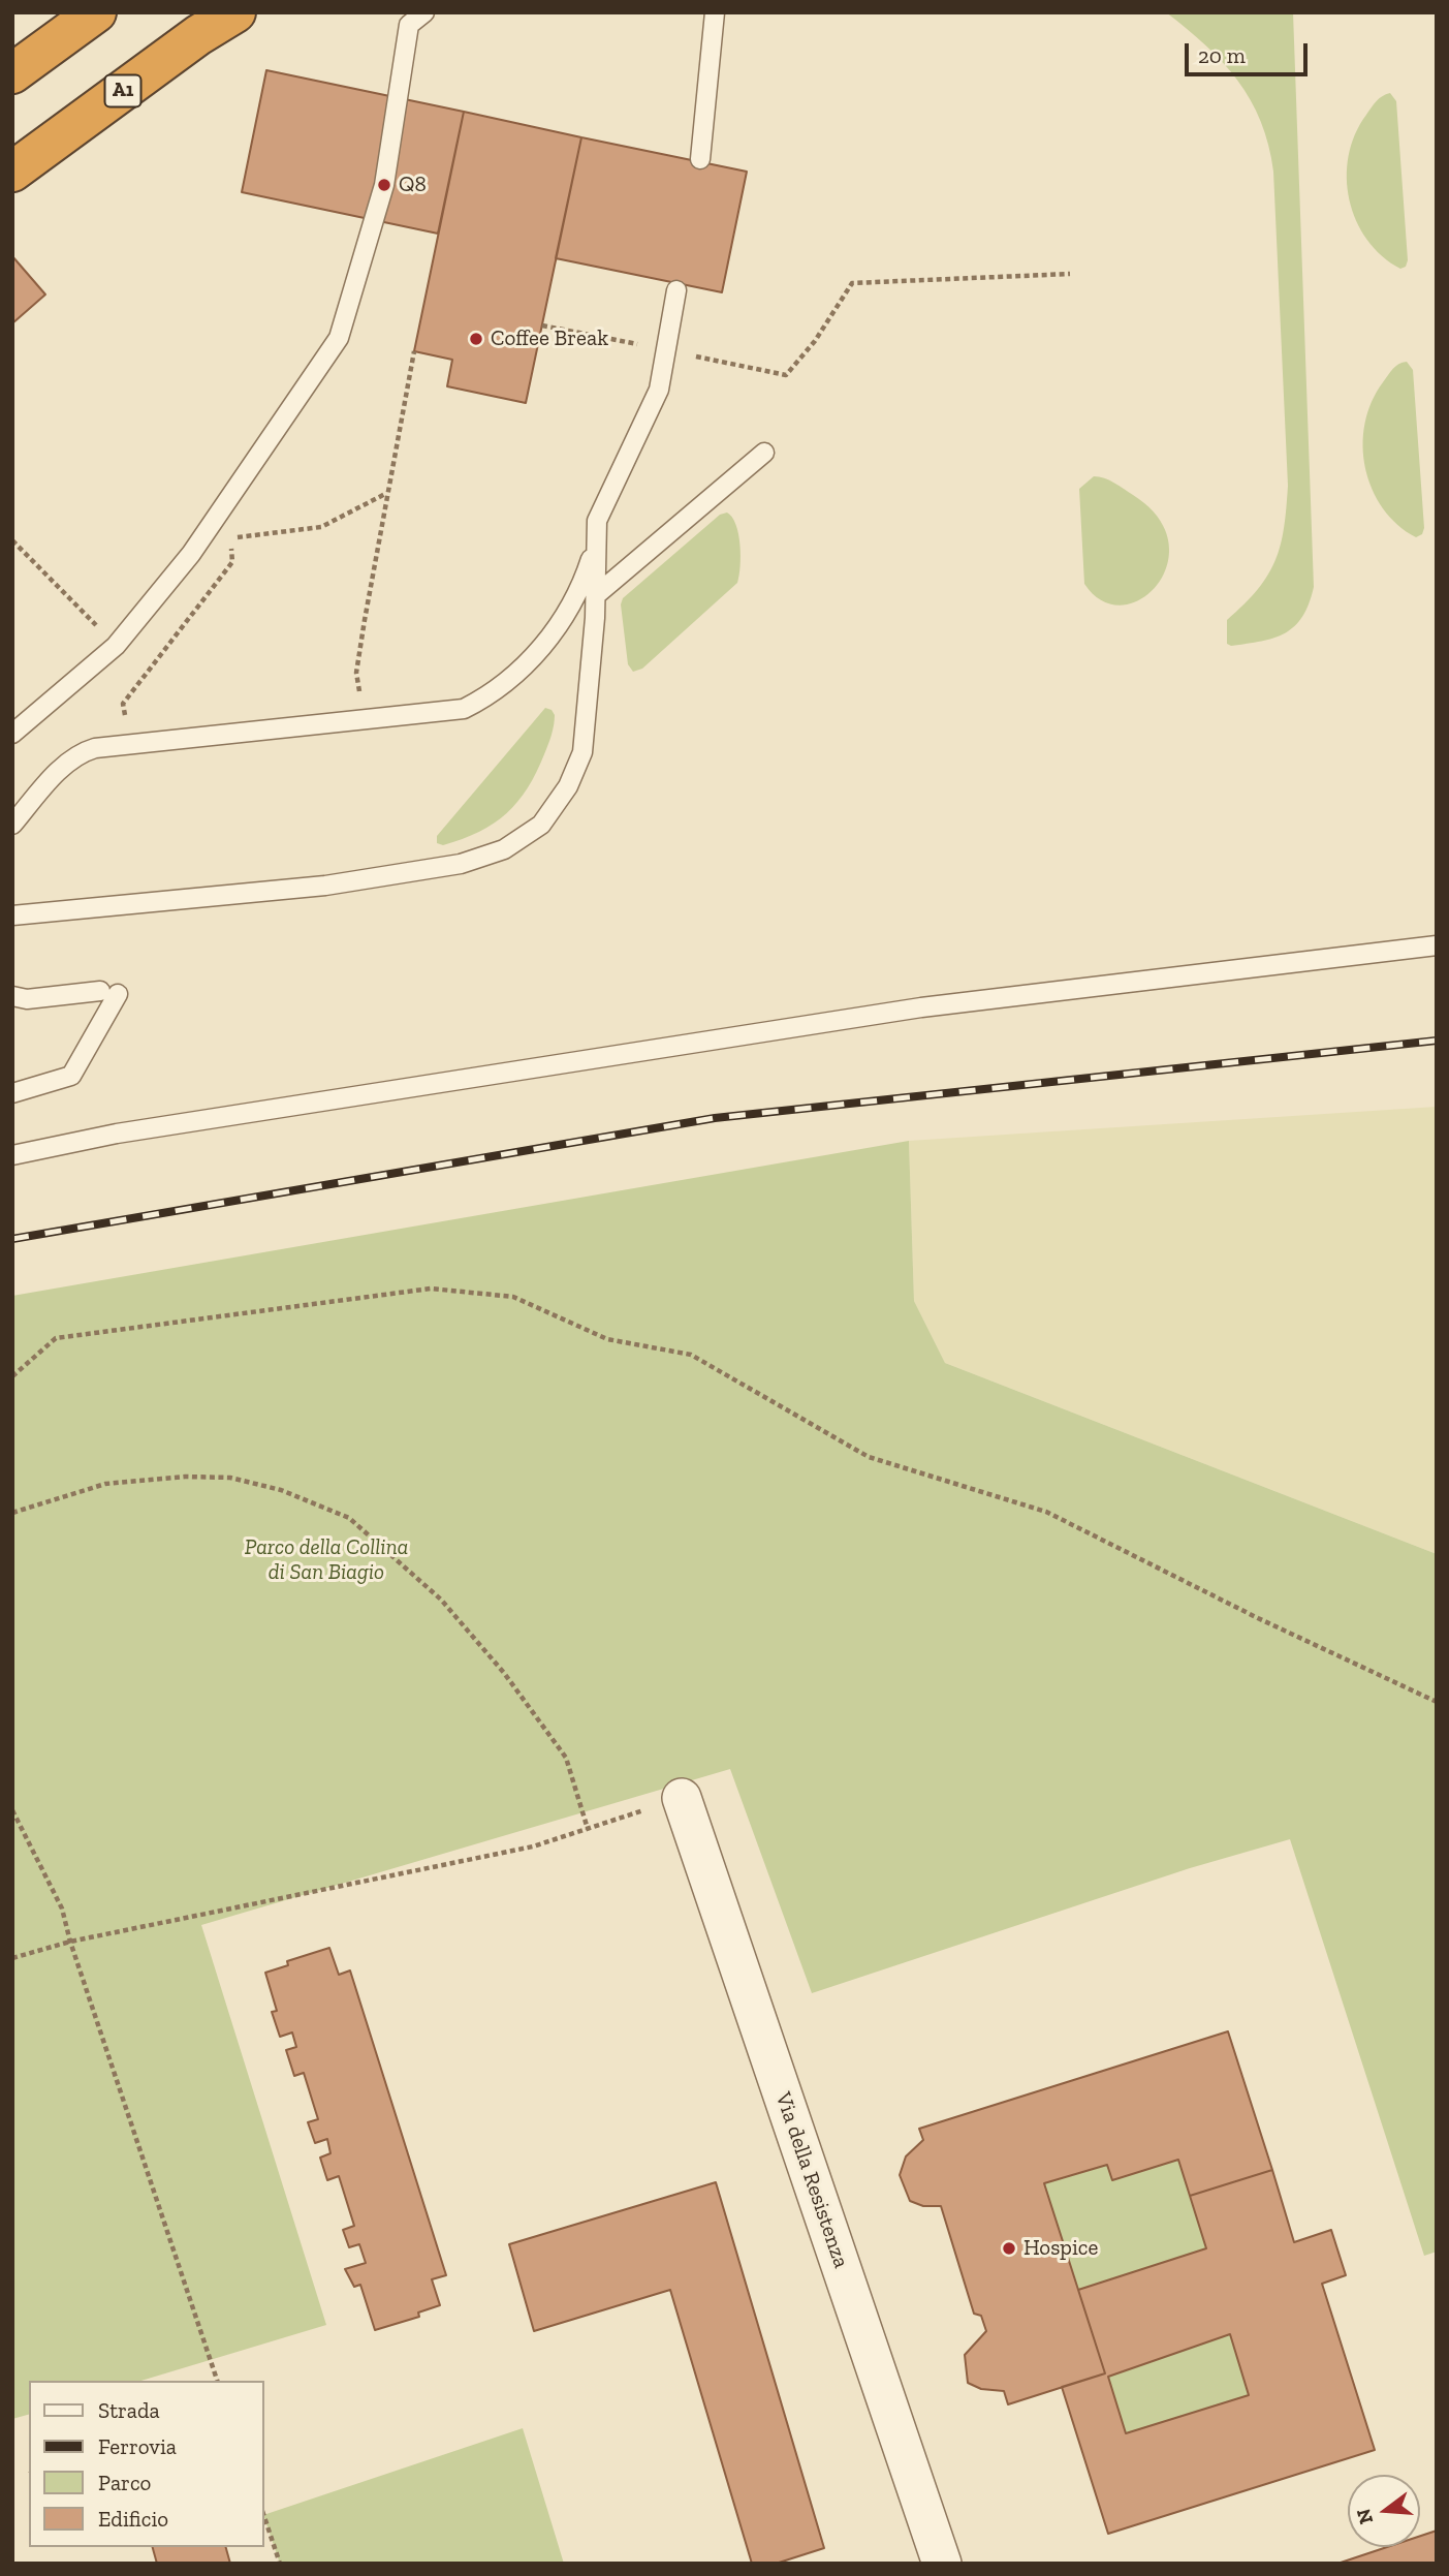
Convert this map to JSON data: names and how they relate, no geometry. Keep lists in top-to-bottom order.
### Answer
{
  "streets": {
    "highway": ["A1"],
    "street": ["Via della Resistenza"]
  },
  "parks": ["Parco della Collina di San Biagio"],
  "places": ["Q8", "Coffee Break", "Hospice"],
  "legend": [
    "Strada",
    "Ferrovia",
    "Parco",
    "Edificio"
  ],
  "scale_bar": "20 m",
  "north": "left"
}
